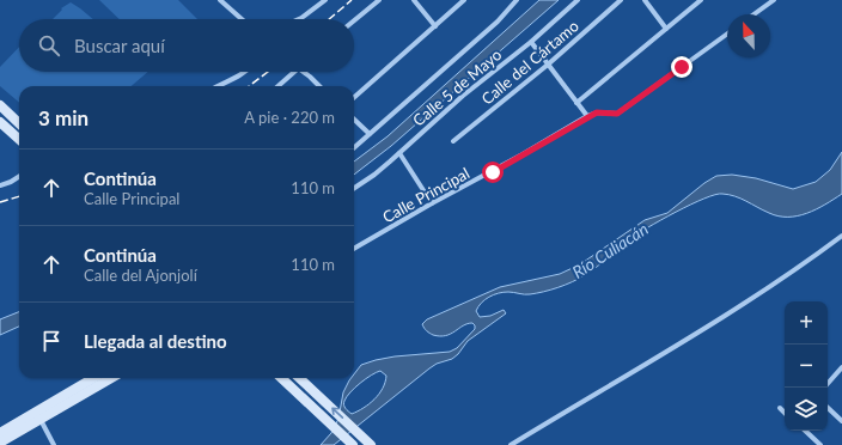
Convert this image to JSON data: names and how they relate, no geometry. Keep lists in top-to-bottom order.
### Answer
{
  "streets": {
    "street": ["Calle del Cártamo", "Calle 5 de Mayo", "Calle Principal"]
  },
  "water": ["Río Culiacán"],
  "north": "top",
  "page": {
    "search": "Buscar aquí",
    "heading": ["3 min", "A pie · 220 m"],
    "list": [
      ["Continúa", "Calle Principal", "110 m"],
      ["Continúa", "Calle del Ajonjolí", "110 m"],
      "Llegada al destino"
    ],
    "map_buttons": ["+", "−"]
  }
}
